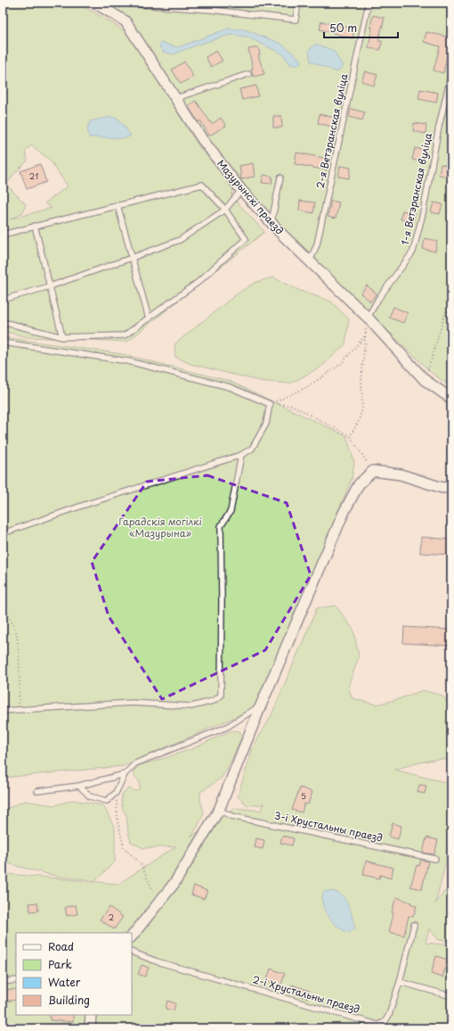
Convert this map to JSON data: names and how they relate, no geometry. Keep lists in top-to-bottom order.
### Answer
{
  "streets": {
    "street": ["Мазурынскі праезд"],
    "lane": [
      "2-я Ветэранская вуліца",
      "1-я Ветэранская вуліца",
      "3-і Хрустальны праезд",
      "2-і Хрустальны праезд"
    ]
  },
  "crossings": [
    ["2-я Ветэранская вуліца", "Мазурынскі праезд"],
    ["1-я Ветэранская вуліца", "Мазурынскі праезд"]
  ],
  "parks": ["Гарадскія могілкі «Мазурына»"],
  "house_numbers": ["21", "5", "2"],
  "legend": [
    "Road",
    "Park",
    "Water",
    "Building"
  ],
  "scale_bar": "50 m"
}
